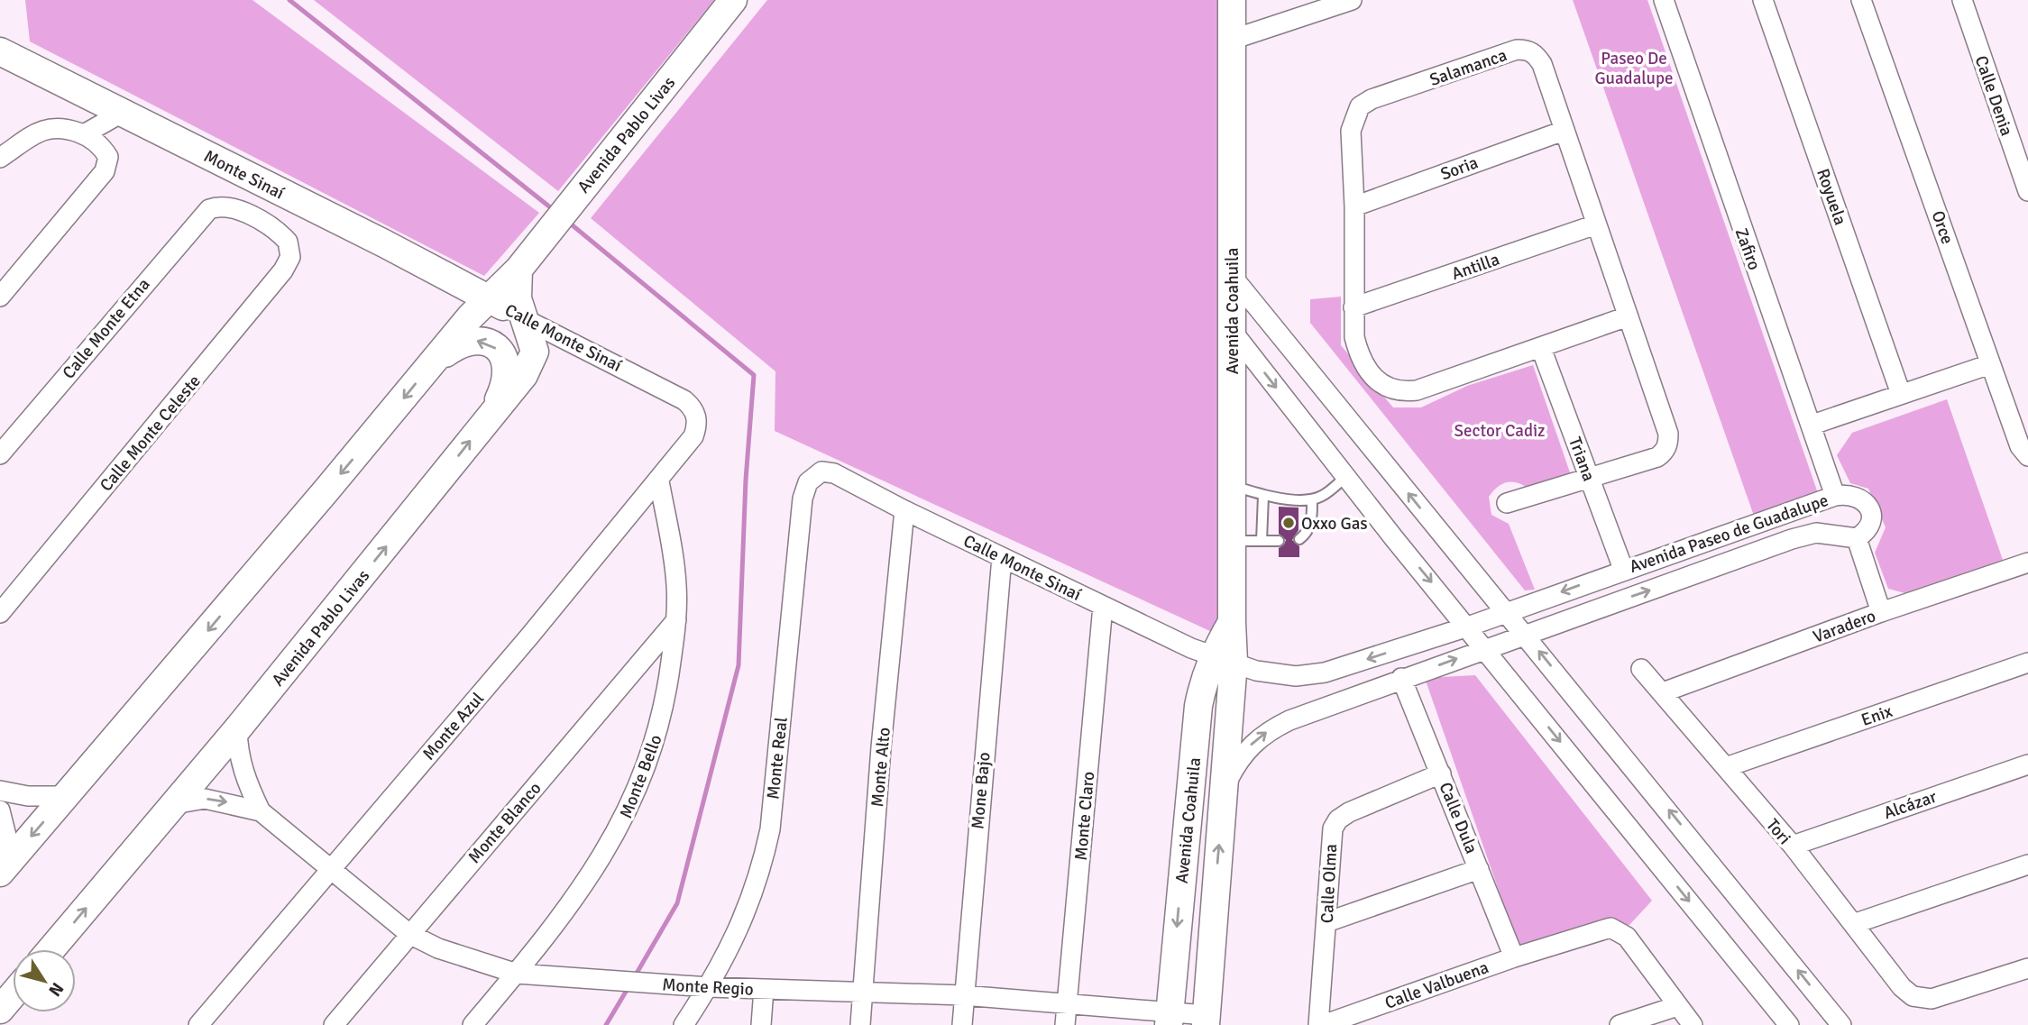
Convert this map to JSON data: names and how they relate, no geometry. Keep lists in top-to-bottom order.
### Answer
{
  "streets": {
    "main road": [
      "Avenida Pablo Livas",
      "Monte Sinaí",
      "Avenida Coahuila",
      "Calle Monte Sinaí"
    ],
    "street": [
      "Salamanca",
      "Calle Denia",
      "Soria",
      "Royuela",
      "Orce",
      "Zafiro",
      "Antilla",
      "Calle Monte Etna",
      "Calle Monte Celeste",
      "Triana",
      "Avenida Paseo de Guadalupe",
      "Varadero",
      "Enix",
      "Monte Azul",
      "Monte Real",
      "Monte Alto",
      "Monte Bello",
      "Mone Bajo",
      "Alcázar",
      "Monte Claro",
      "Calle Dula",
      "Monte Blanco",
      "Tori",
      "Calle Olma",
      "Calle Valbuena",
      "Monte Regio"
    ]
  },
  "crossings": [
    ["Salamanca", "Soria"],
    ["Salamanca", "Antilla"],
    ["Salamanca", "Triana"],
    ["Avenida Pablo Livas", "Monte Sinaí"],
    ["Avenida Pablo Livas", "Calle Monte Sinaí"],
    ["Avenida Pablo Livas", "Monte Regio"],
    ["Monte Sinaí", "Calle Monte Sinaí"],
    ["Zafiro", "Avenida Paseo de Guadalupe"],
    ["Avenida Coahuila", "Calle Monte Sinaí"],
    ["Avenida Coahuila", "Avenida Paseo de Guadalupe"],
    ["Avenida Coahuila", "Monte Regio"],
    ["Calle Monte Etna", "Calle Monte Celeste"],
    ["Calle Monte Sinaí", "Avenida Paseo de Guadalupe"],
    ["Calle Monte Sinaí", "Monte Azul"],
    ["Calle Monte Sinaí", "Monte Real"],
    ["Calle Monte Sinaí", "Monte Alto"],
    ["Calle Monte Sinaí", "Mone Bajo"],
    ["Calle Monte Sinaí", "Monte Claro"],
    ["Triana", "Avenida Paseo de Guadalupe"],
    ["Avenida Paseo de Guadalupe", "Calle Dula"],
    ["Varadero", "Tori"],
    ["Enix", "Tori"],
    ["Monte Azul", "Monte Bello"],
    ["Monte Azul", "Monte Regio"],
    ["Monte Real", "Monte Regio"],
    ["Monte Alto", "Monte Regio"],
    ["Monte Bello", "Monte Blanco"],
    ["Monte Bello", "Monte Regio"],
    ["Mone Bajo", "Monte Regio"],
    ["Alcázar", "Tori"],
    ["Monte Claro", "Monte Regio"],
    ["Calle Dula", "Calle Olma"],
    ["Calle Dula", "Calle Valbuena"],
    ["Monte Blanco", "Monte Regio"],
    ["Calle Olma", "Calle Valbuena"]
  ],
  "parks": ["Paseo De Guadalupe", "Sector Cadiz"],
  "places": ["Oxxo Gas"],
  "north": "bottom right"
}
